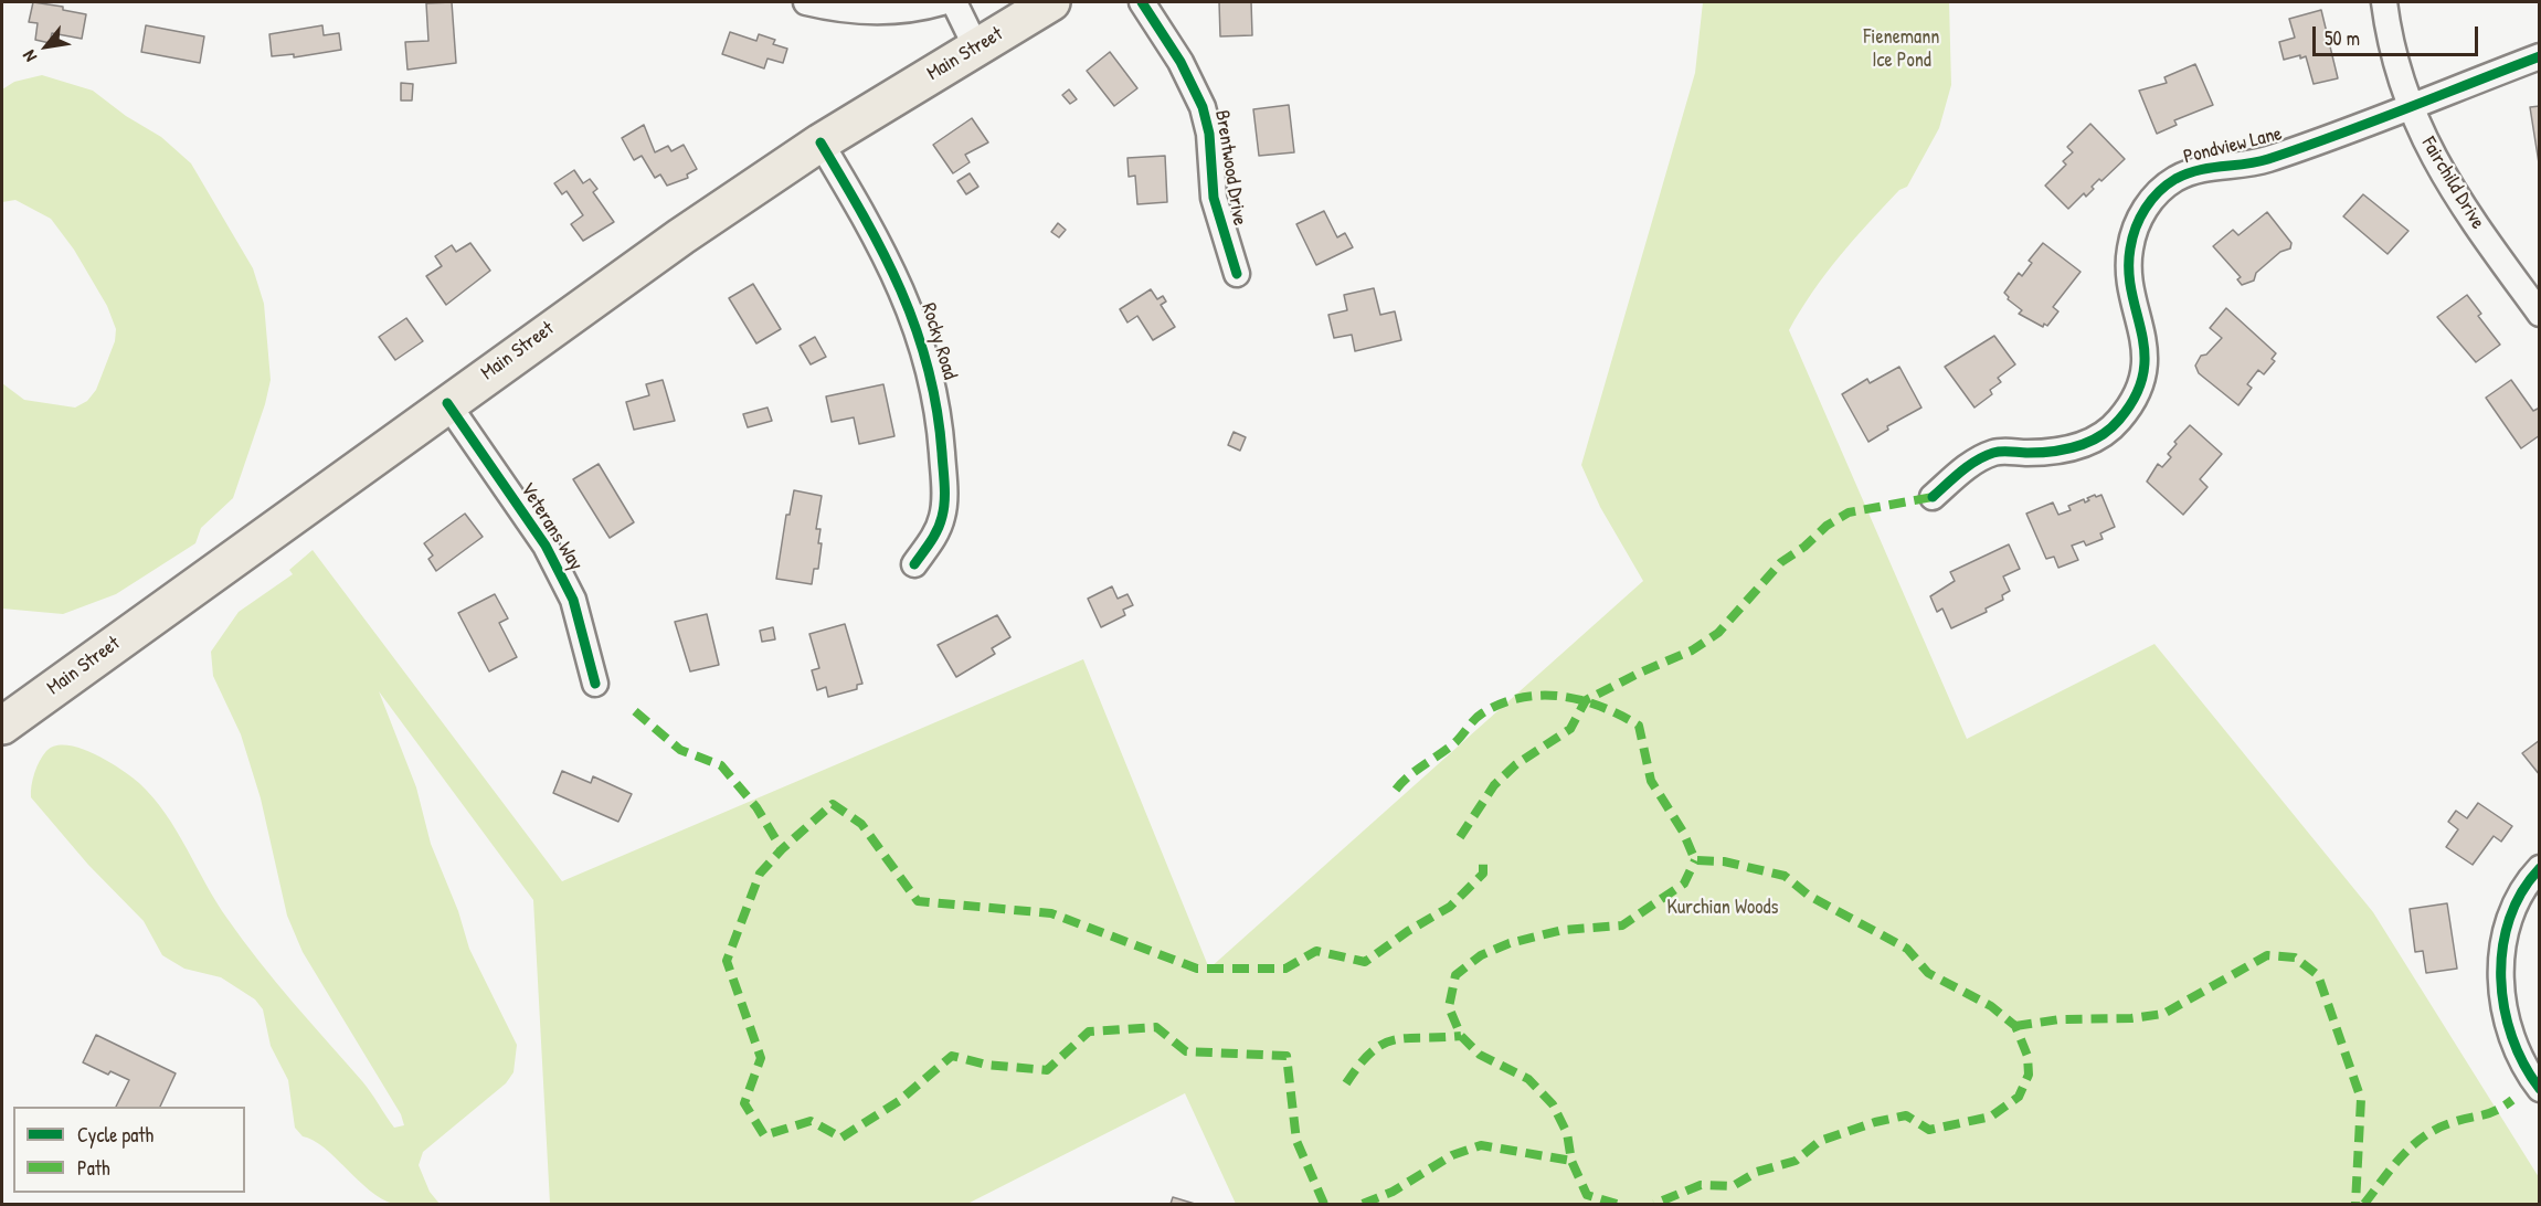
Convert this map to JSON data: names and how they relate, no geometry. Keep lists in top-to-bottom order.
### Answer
{
  "streets": {
    "main road": ["Main Street"],
    "street": [
      "Pondview Lane",
      "Brentwood Drive",
      "Fairchild Drive",
      "Rocky Road",
      "Veterans Way"
    ]
  },
  "crossings": [
    ["Main Street", "Rocky Road"],
    ["Main Street", "Veterans Way"],
    ["Pondview Lane", "Fairchild Drive"]
  ],
  "parks": ["Fienemann Ice Pond", "Kurchian Woods"],
  "legend": ["Cycle path", "Path"],
  "scale_bar": "50 m",
  "north": "bottom left"
}
